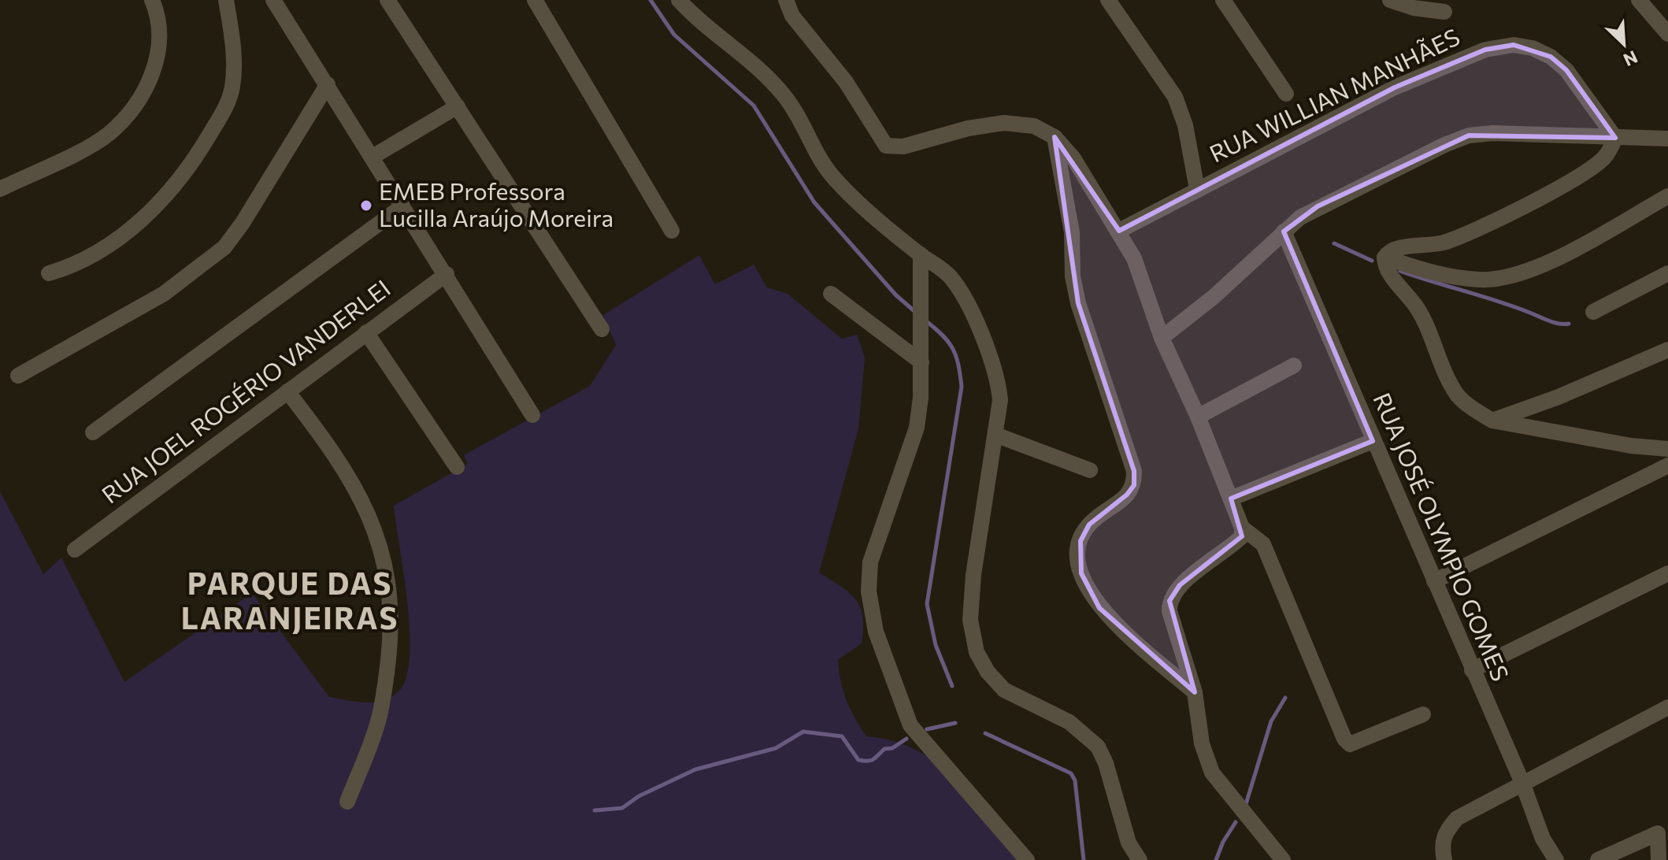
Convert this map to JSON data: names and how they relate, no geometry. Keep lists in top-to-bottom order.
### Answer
{
  "streets": {
    "street": ["RUA WILLIAN MANHÃES", "RUA JOEL ROGÉRIO VANDERLEI", "RUA JOSÉ OLYMPIO GOMES"]
  },
  "districts": ["PARQUE DAS LARANJEIRAS"],
  "places": ["EMEB Professora Lucilla Araújo Moreira"],
  "north": "bottom right"
}
